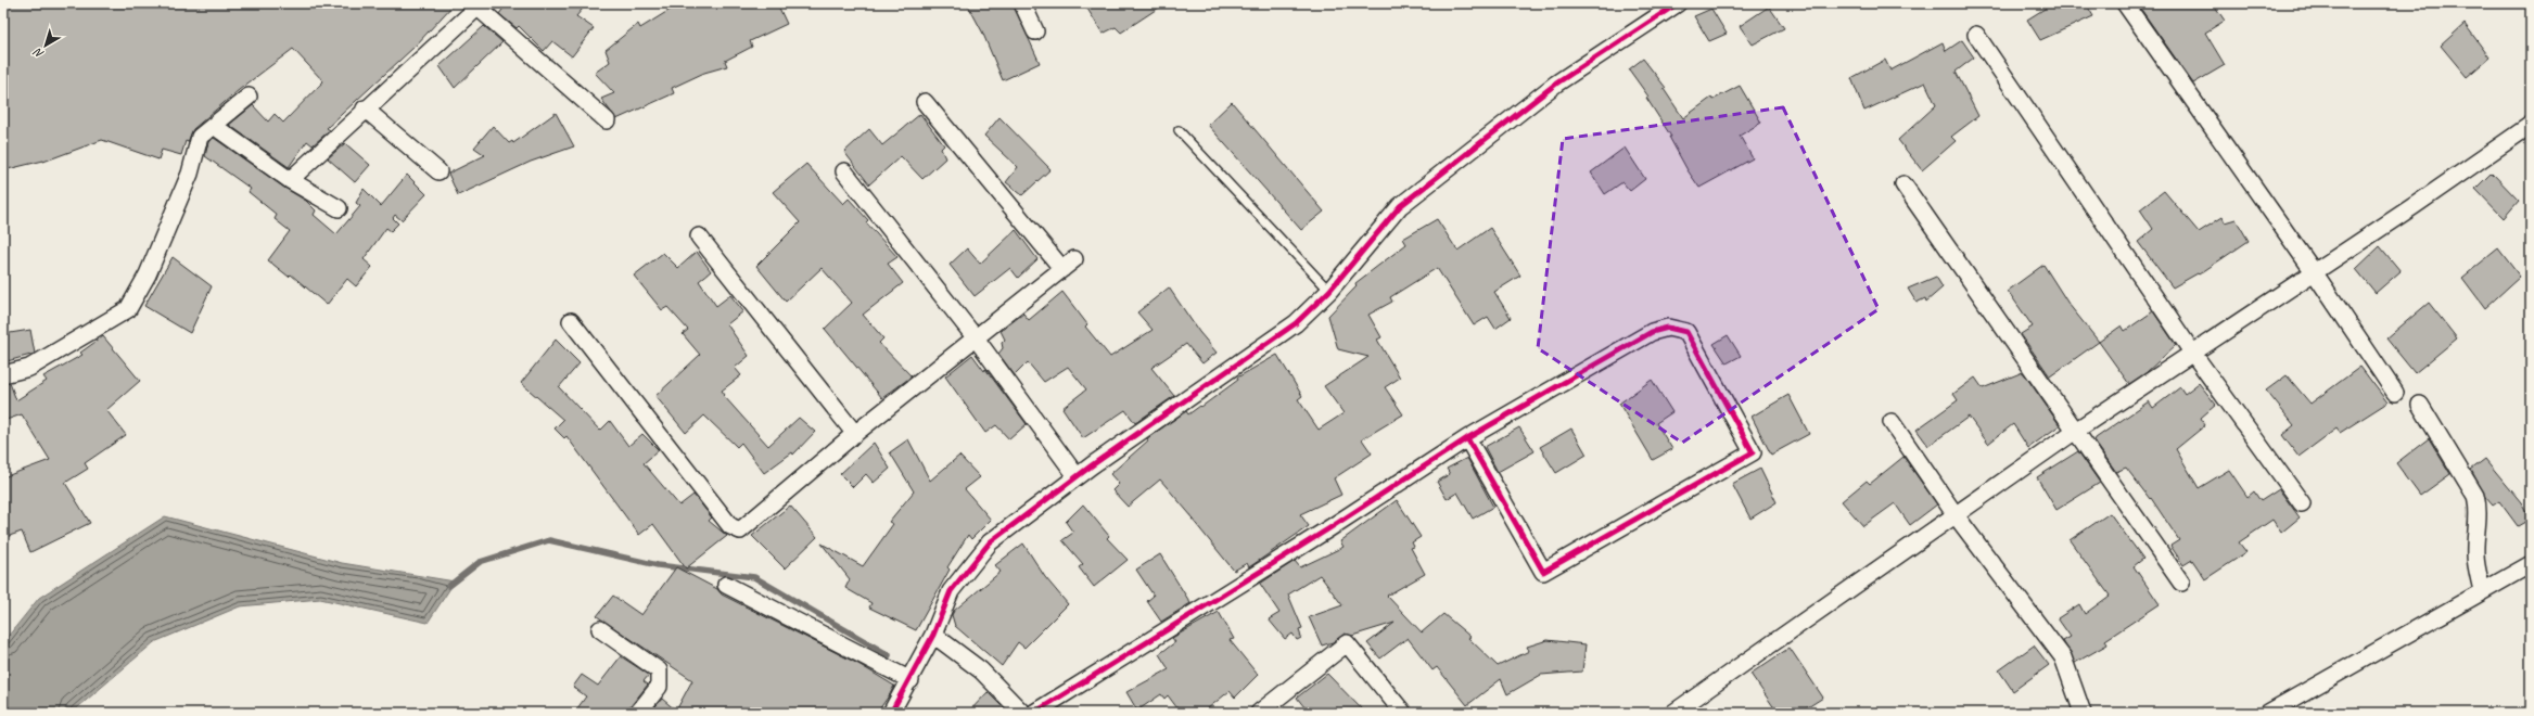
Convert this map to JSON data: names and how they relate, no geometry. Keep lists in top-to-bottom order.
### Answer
{
  "north": "bottom left"
}
